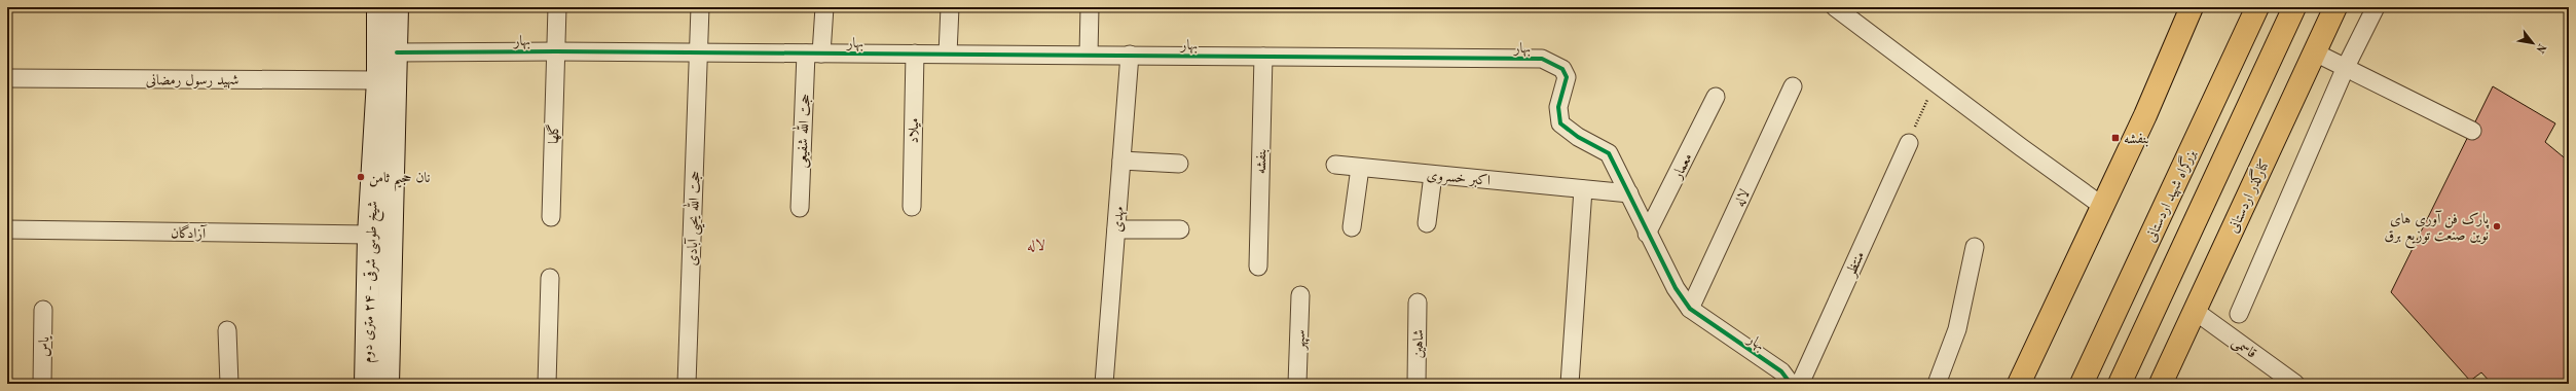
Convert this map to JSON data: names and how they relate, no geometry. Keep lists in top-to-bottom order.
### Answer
{
  "streets": {
    "main road": ["بزرگراه شهید اردستانی", "کنارگذر اردستانی", "شیخ طوسی شرقی - ۲۴ متری دوم"],
    "street": [
      "بهار",
      "شهید رسول رمضانی",
      "حجت الله شفیعی",
      "میلاد",
      "گلها",
      "بنفشه",
      "معمار",
      "اکبر خسروی",
      "لاله",
      "حجت الله یحیی آبادی",
      "مهدی",
      "آزادگان",
      "منتظر",
      "سپهر",
      "شاهین",
      "یاس",
      "قاسمی"
    ]
  },
  "crossings": [
    ["بهار", "حجت الله شفیعی"],
    ["بهار", "میلاد"],
    ["بهار", "گلها"],
    ["بهار", "بنفشه"],
    ["بهار", "معمار"],
    ["بهار", "اکبر خسروی"],
    ["بهار", "لاله"],
    ["بهار", "حجت الله یحیی آبادی"],
    ["بهار", "مهدی"],
    ["بهار", "شیخ طوسی شرقی - ۲۴ متری دوم"],
    ["شهید رسول رمضانی", "شیخ طوسی شرقی - ۲۴ متری دوم"],
    ["کنارگذر اردستانی", "قاسمی"],
    ["آزادگان", "شیخ طوسی شرقی - ۲۴ متری دوم"]
  ],
  "districts": ["لاله"],
  "places": {
    "transit": ["بنفشه"],
    "other": ["نان حجیم ثامن", "پارک فن آوری های نوین صنعت توزیع برق"]
  },
  "north": "bottom right"
}
